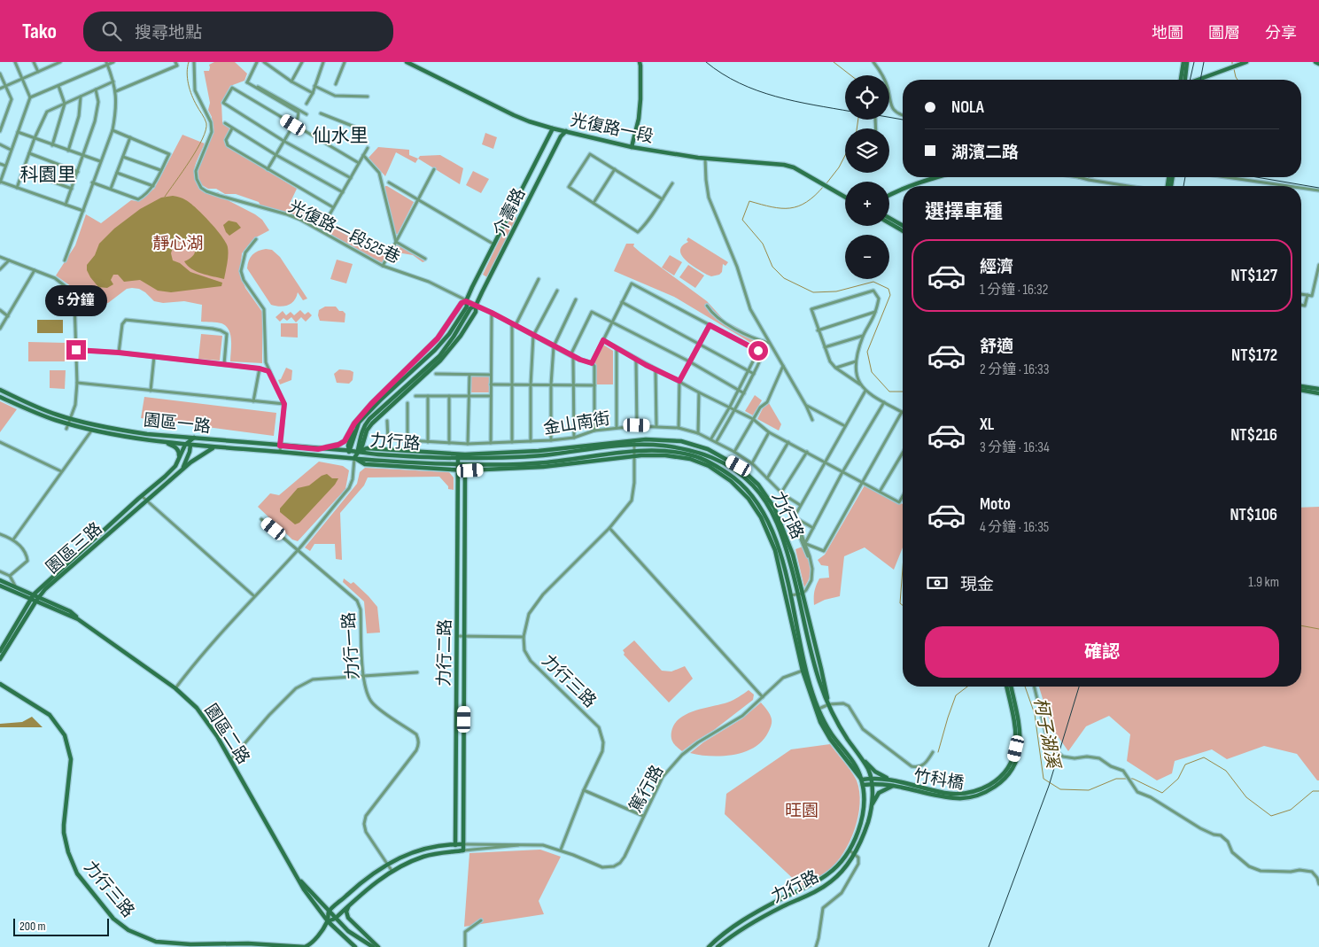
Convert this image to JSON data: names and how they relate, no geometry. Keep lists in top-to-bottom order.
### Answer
{
  "streets": {
    "street": [
      "光復路一段",
      "介壽路",
      "光復路一段525巷",
      "園區一路",
      "金山南街",
      "力行路",
      "園區三路",
      "力行一路",
      "力行二路",
      "力行三路",
      "園區二路",
      "竹科橋",
      "篤行路"
    ]
  },
  "crossings": [
    ["光復路一段", "介壽路"],
    ["介壽路", "光復路一段525巷"],
    ["介壽路", "園區一路"],
    ["介壽路", "力行路"],
    ["園區一路", "力行路"],
    ["園區一路", "園區三路"],
    ["金山南街", "力行路"],
    ["力行路", "力行二路"],
    ["力行路", "力行三路"],
    ["力行路", "竹科橋"],
    ["力行路", "篤行路"],
    ["園區三路", "園區二路"],
    ["力行三路", "園區二路"],
    ["力行三路", "篤行路"]
  ],
  "districts": ["仙水里", "科園里"],
  "water": ["柯子湖溪"],
  "parks": ["靜心湖", "旺園"],
  "scale_bar": "200 m",
  "page": {
    "header": "Tako",
    "search": "搜尋地點",
    "nav": ["地圖", "圖層", "分享"],
    "map_buttons": ["+", "−"],
    "banner": ["NOLA", "湖濱二路"],
    "heading": "選擇車種",
    "list": [
      {
        "name": "經濟",
        "note": "1 分鐘 · 16:32",
        "value": "NT$127"
      },
      {
        "name": "舒適",
        "note": "2 分鐘 · 16:33",
        "value": "NT$172"
      },
      {
        "name": "XL",
        "note": "3 分鐘 · 16:34",
        "value": "NT$216"
      },
      {
        "name": "Moto",
        "note": "4 分鐘 · 16:35",
        "value": "NT$106"
      }
    ],
    "bubble": "5 分鐘",
    "pay": ["現金", "1.9 km"],
    "buttons": "確認",
    "scale": "200 m"
  }
}
